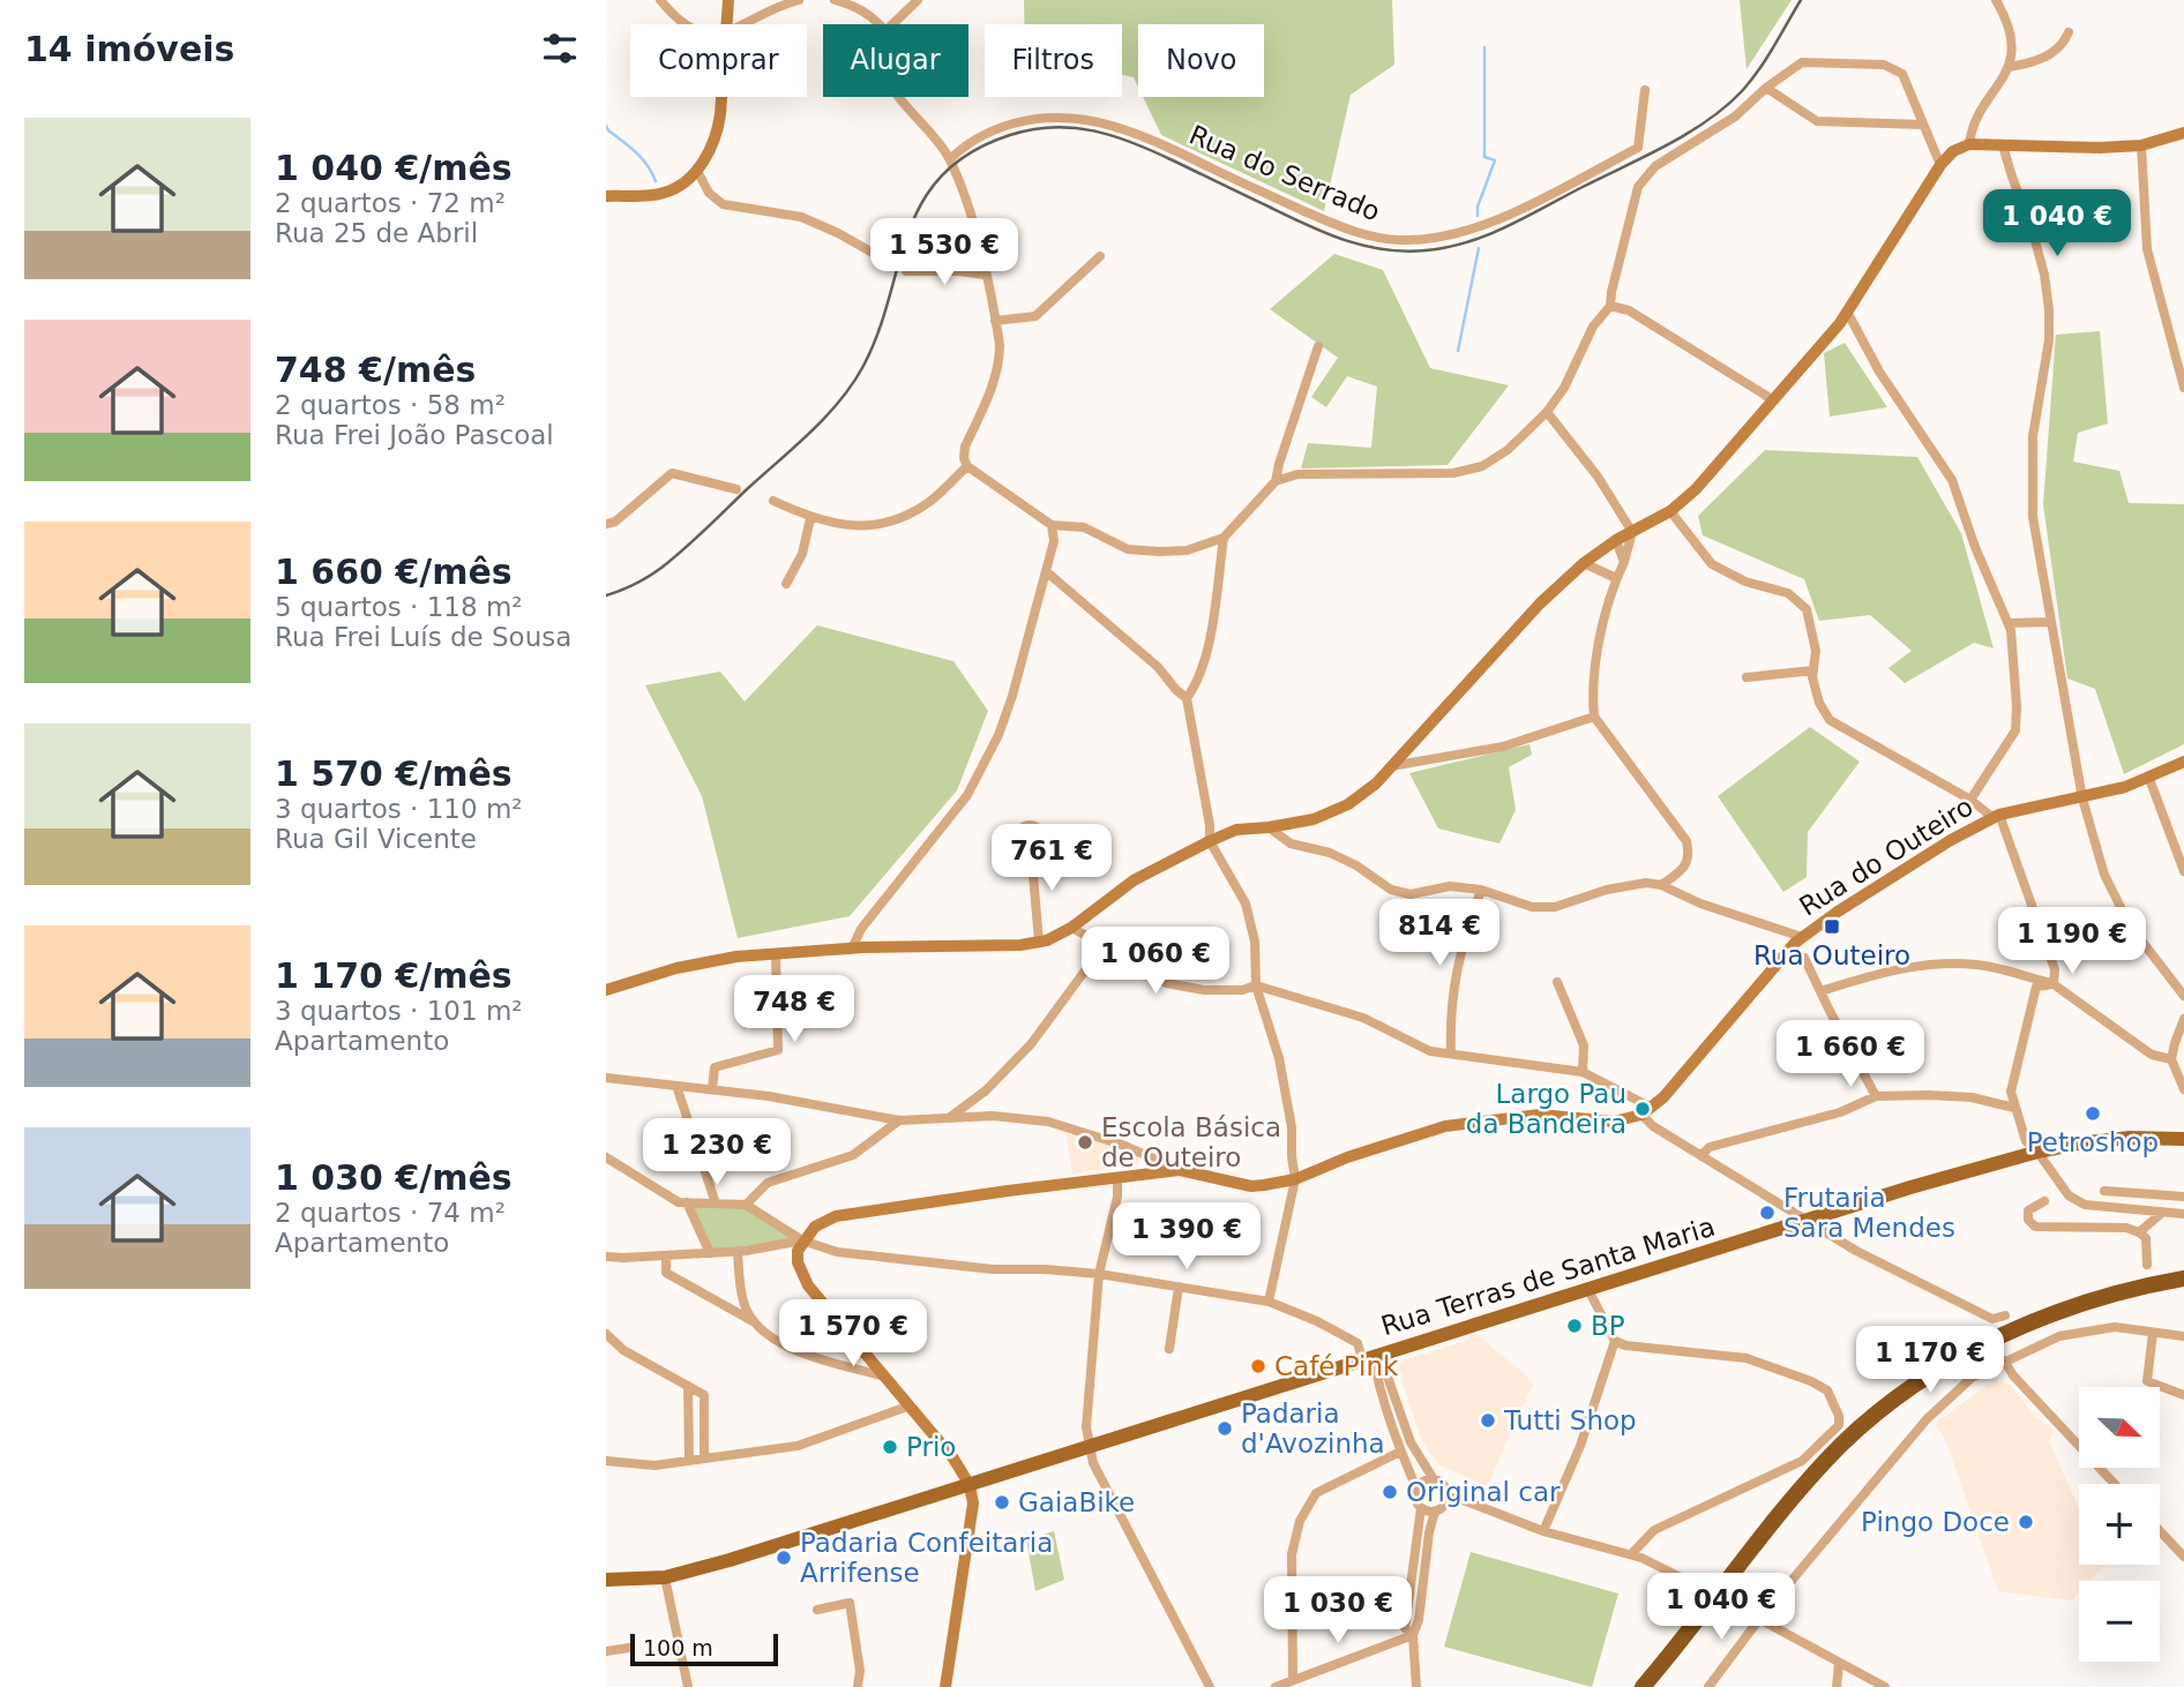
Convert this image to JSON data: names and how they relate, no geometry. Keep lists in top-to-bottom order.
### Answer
{
  "streets": {
    "main road": ["Rua Terras de Santa Maria"],
    "street": ["Rua do Serrado", "Rua do Outeiro"]
  },
  "places": {
    "transit": ["Rua Outeiro"],
    "other": [
      "Largo Pau da Bandeira",
      "Petroshop",
      "Escola Básica de Outeiro",
      "Frutaria Sara Mendes",
      "BP",
      "Café Pink",
      "Tutti Shop",
      "Padaria d'Avozinha",
      "Prio",
      "Original car",
      "GaiaBike",
      "Pingo Doce",
      "Padaria Confeitaria Arrifense"
    ]
  },
  "scale_bar": "100 m",
  "north": "bottom right",
  "page": {
    "heading": "14 imóveis",
    "chip": [
      "Comprar",
      "Alugar",
      "Filtros",
      "Novo"
    ],
    "list": [
      {
        "name": "1 040 €/mês",
        "note": "2 quartos · 72 m² · Rua 25 de Abril"
      },
      {
        "name": "748 €/mês",
        "note": "2 quartos · 58 m² · Rua Frei João Pascoal"
      },
      {
        "name": "1 660 €/mês",
        "note": "5 quartos · 118 m² · Rua Frei Luís de Sousa"
      },
      {
        "name": "1 570 €/mês",
        "note": "3 quartos · 110 m² · Rua Gil Vicente"
      },
      {
        "name": "1 170 €/mês",
        "note": "3 quartos · 101 m² · Apartamento"
      },
      {
        "name": "1 030 €/mês",
        "note": "2 quartos · 74 m² · Apartamento"
      }
    ],
    "price": [
      "1 040 €",
      "1 530 €",
      "761 €",
      "814 €",
      "1 190 €",
      "1 060 €",
      "748 €",
      "1 660 €",
      "1 230 €",
      "1 390 €",
      "1 570 €",
      "1 170 €",
      "1 040 €",
      "1 030 €"
    ],
    "map_buttons": ["+", "−"],
    "scale": "100 m"
  }
}
